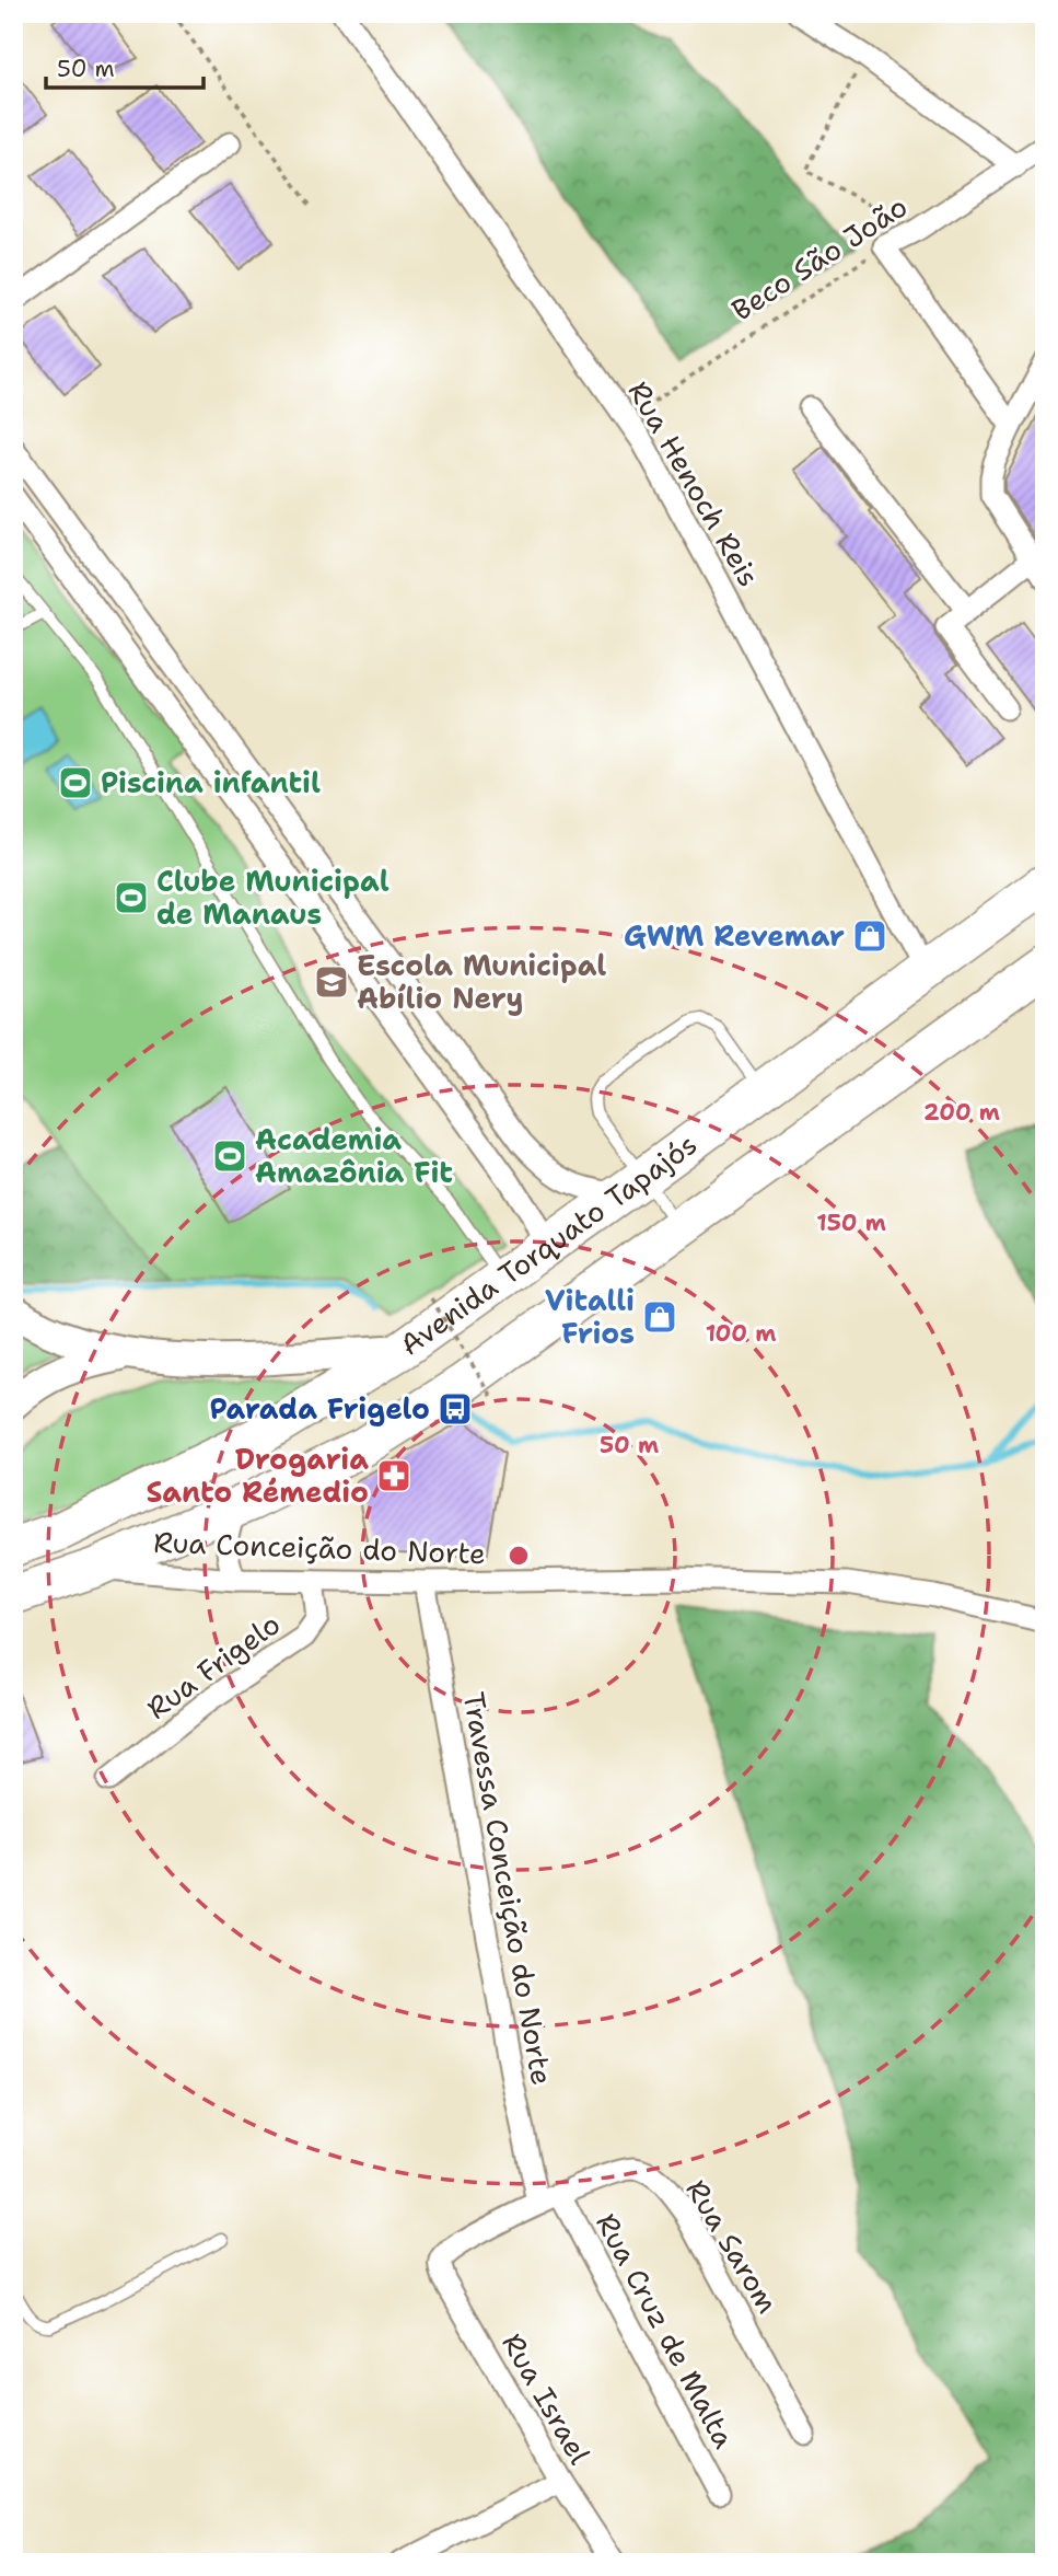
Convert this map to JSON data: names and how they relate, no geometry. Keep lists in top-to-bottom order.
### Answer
{
  "streets": {
    "highway": ["Avenida Torquato Tapajós"],
    "street": [
      "Beco São João",
      "Rua Henoch Reis",
      "Rua Conceição do Norte",
      "Rua Frigelo",
      "Travessa Conceição do Norte",
      "Rua Sarom",
      "Rua Cruz de Malta",
      "Rua Israel"
    ]
  },
  "crossings": [
    ["Beco São João", "Rua Henoch Reis"],
    ["Rua Henoch Reis", "Avenida Torquato Tapajós"],
    ["Rua Conceição do Norte", "Rua Frigelo"],
    ["Rua Conceição do Norte", "Travessa Conceição do Norte"],
    ["Travessa Conceição do Norte", "Rua Sarom"],
    ["Rua Sarom", "Rua Cruz de Malta"],
    ["Rua Sarom", "Rua Israel"]
  ],
  "places": {
    "sports": ["Piscina infantil", "Clube Municipal de Manaus", "Academia Amazônia Fit"],
    "shop": ["GWM Revemar", "Vitalli Frios"],
    "school or university": ["Escola Municipal Abílio Nery"],
    "bus stop": ["Parada Frigelo"],
    "pharmacy": ["Drogaria Santo Rémedio"]
  },
  "scale_bar": "50 m",
  "rings": [
    "200 m",
    "150 m",
    "100 m",
    "50 m"
  ]
}
